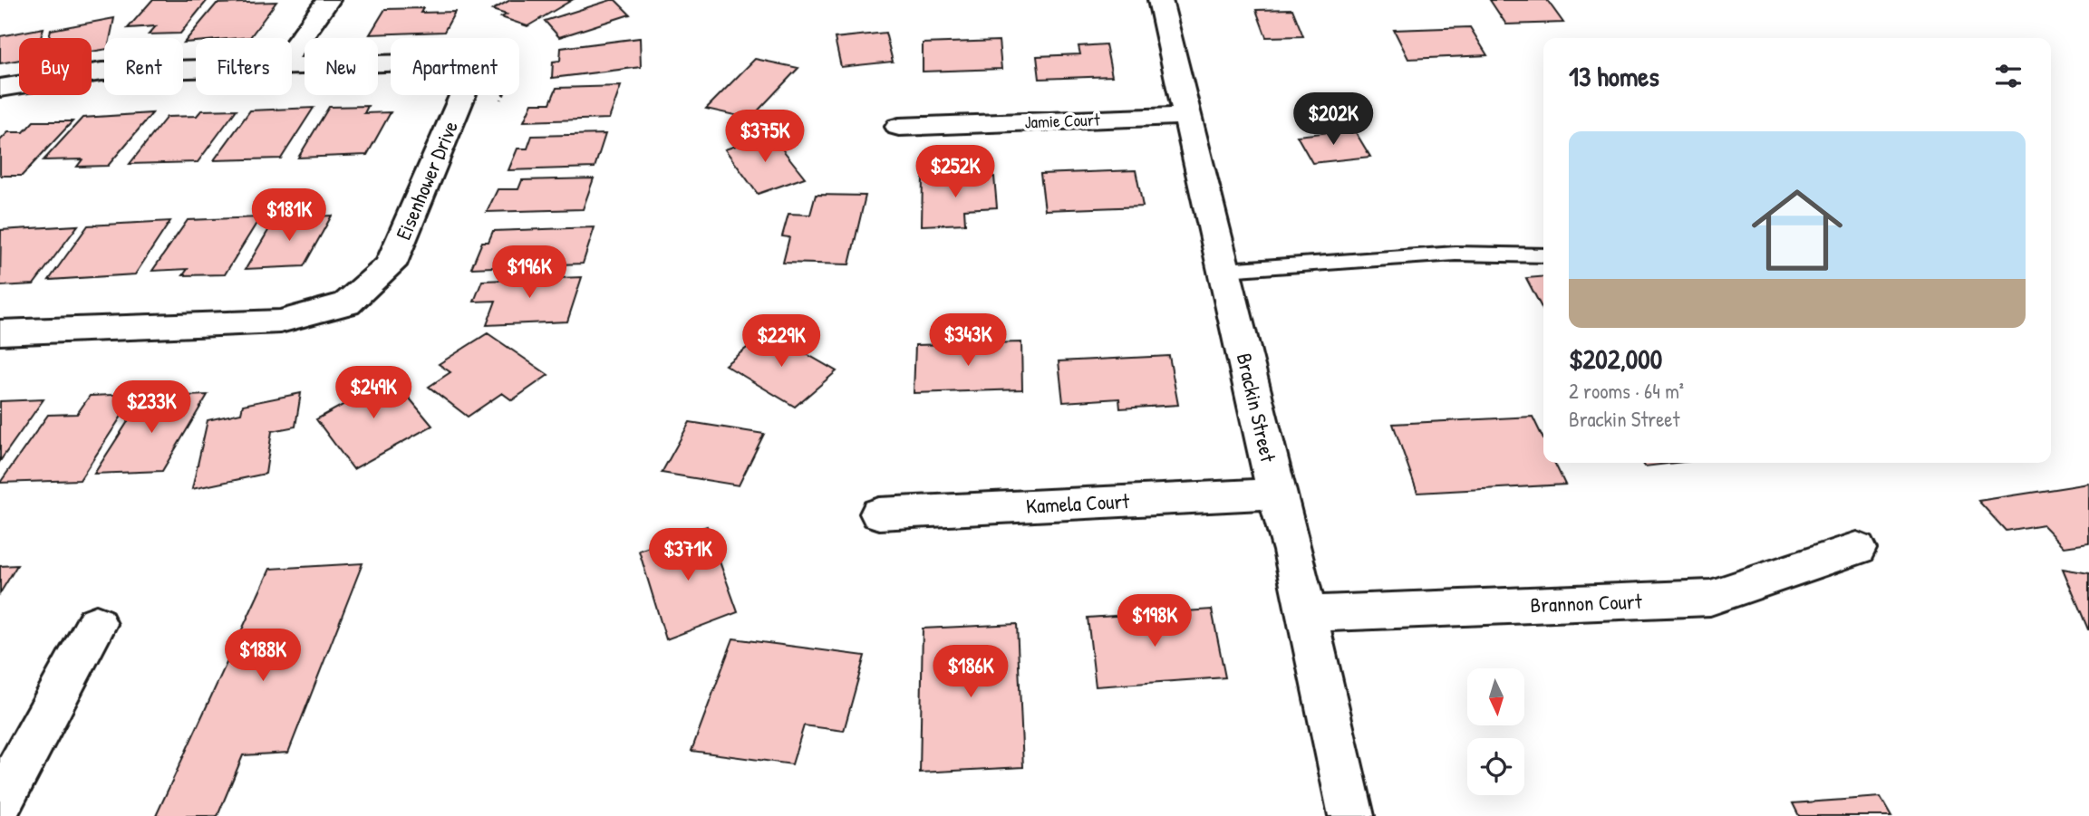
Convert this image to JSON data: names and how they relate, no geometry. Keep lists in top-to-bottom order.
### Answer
{
  "streets": {
    "street": [
      "Jamie Court",
      "Eisenhower Drive",
      "Brackin Street",
      "Kamela Court",
      "Brannon Court"
    ]
  },
  "crossings": [
    ["Jamie Court", "Brackin Street"],
    ["Brackin Street", "Kamela Court"],
    ["Brackin Street", "Brannon Court"]
  ],
  "north": "bottom",
  "page": {
    "chip": [
      "Buy",
      "Rent",
      "Filters",
      "New",
      "Apartment"
    ],
    "heading": "13 homes",
    "price": [
      "$202K",
      "$375K",
      "$252K",
      "$181K",
      "$196K",
      "$343K",
      "$229K",
      "$249K",
      "$233K",
      "$371K",
      "$198K",
      "$188K",
      "$186K"
    ],
    "list": [
      {
        "name": "$202,000",
        "note": "2 rooms · 64 m² · Brackin Street"
      }
    ]
  }
}
